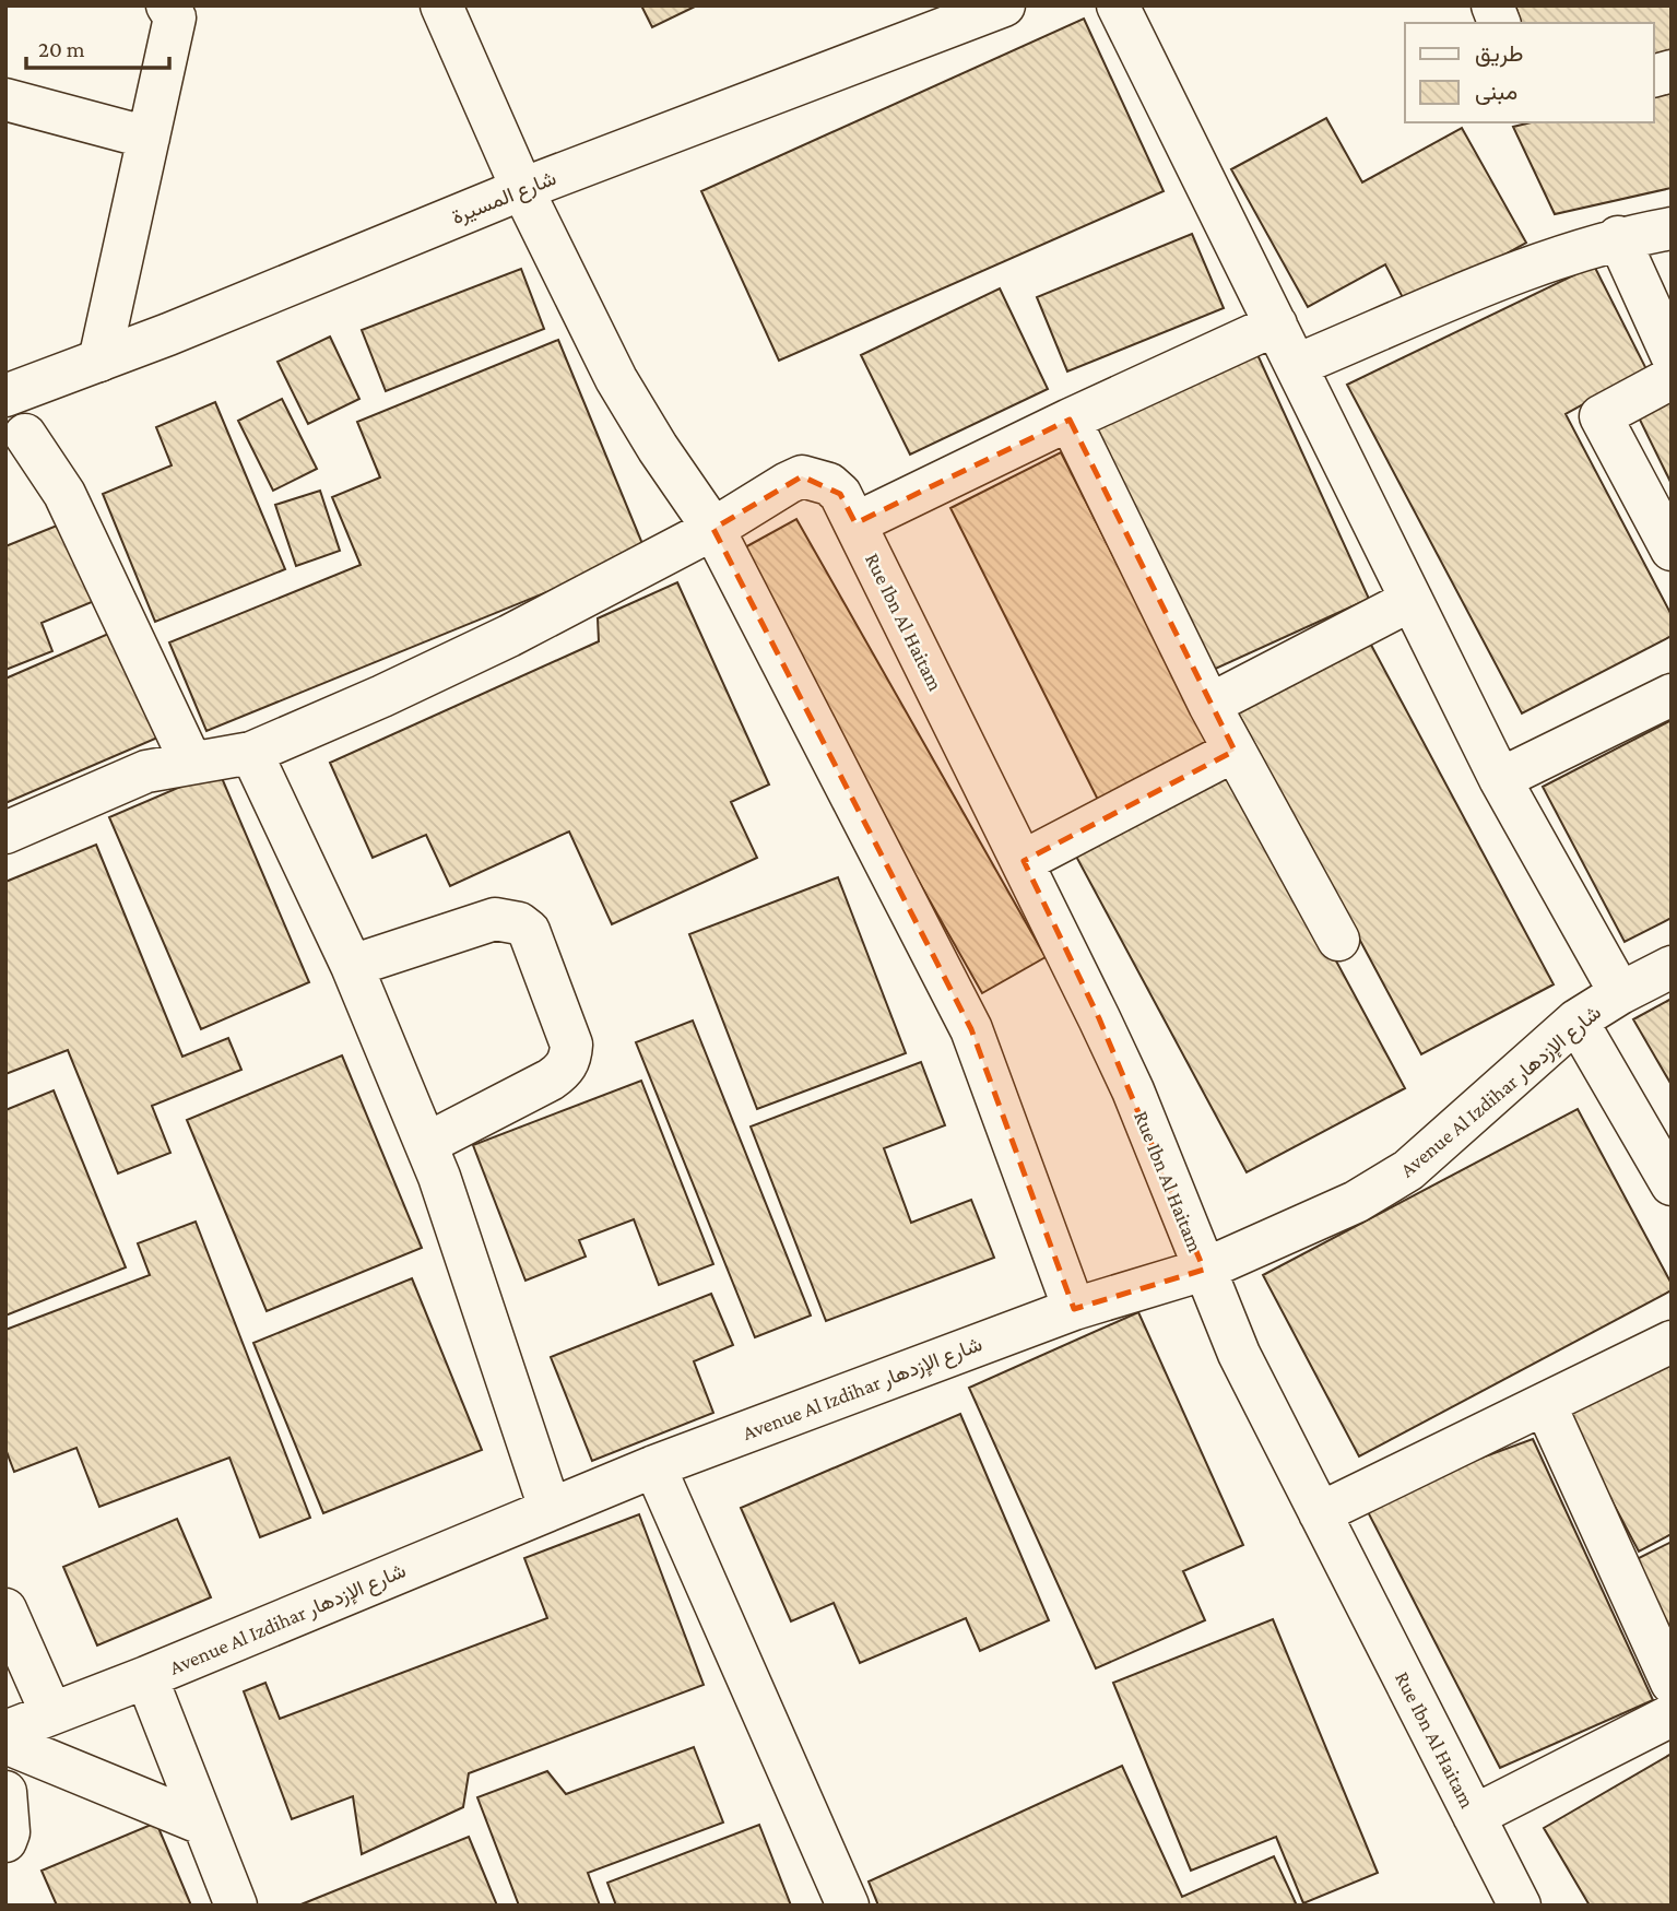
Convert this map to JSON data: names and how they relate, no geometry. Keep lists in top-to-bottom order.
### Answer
{
  "streets": {
    "street": ["شارع المسيرة", "Rue Ibn Al Haitam", "Avenue Al Izdihar شارع الإزدهار"]
  },
  "crossings": [
    ["Rue Ibn Al Haitam", "Avenue Al Izdihar شارع الإزدهار"]
  ],
  "legend": ["طريق", "مبنى"],
  "scale_bar": "20 m"
}
